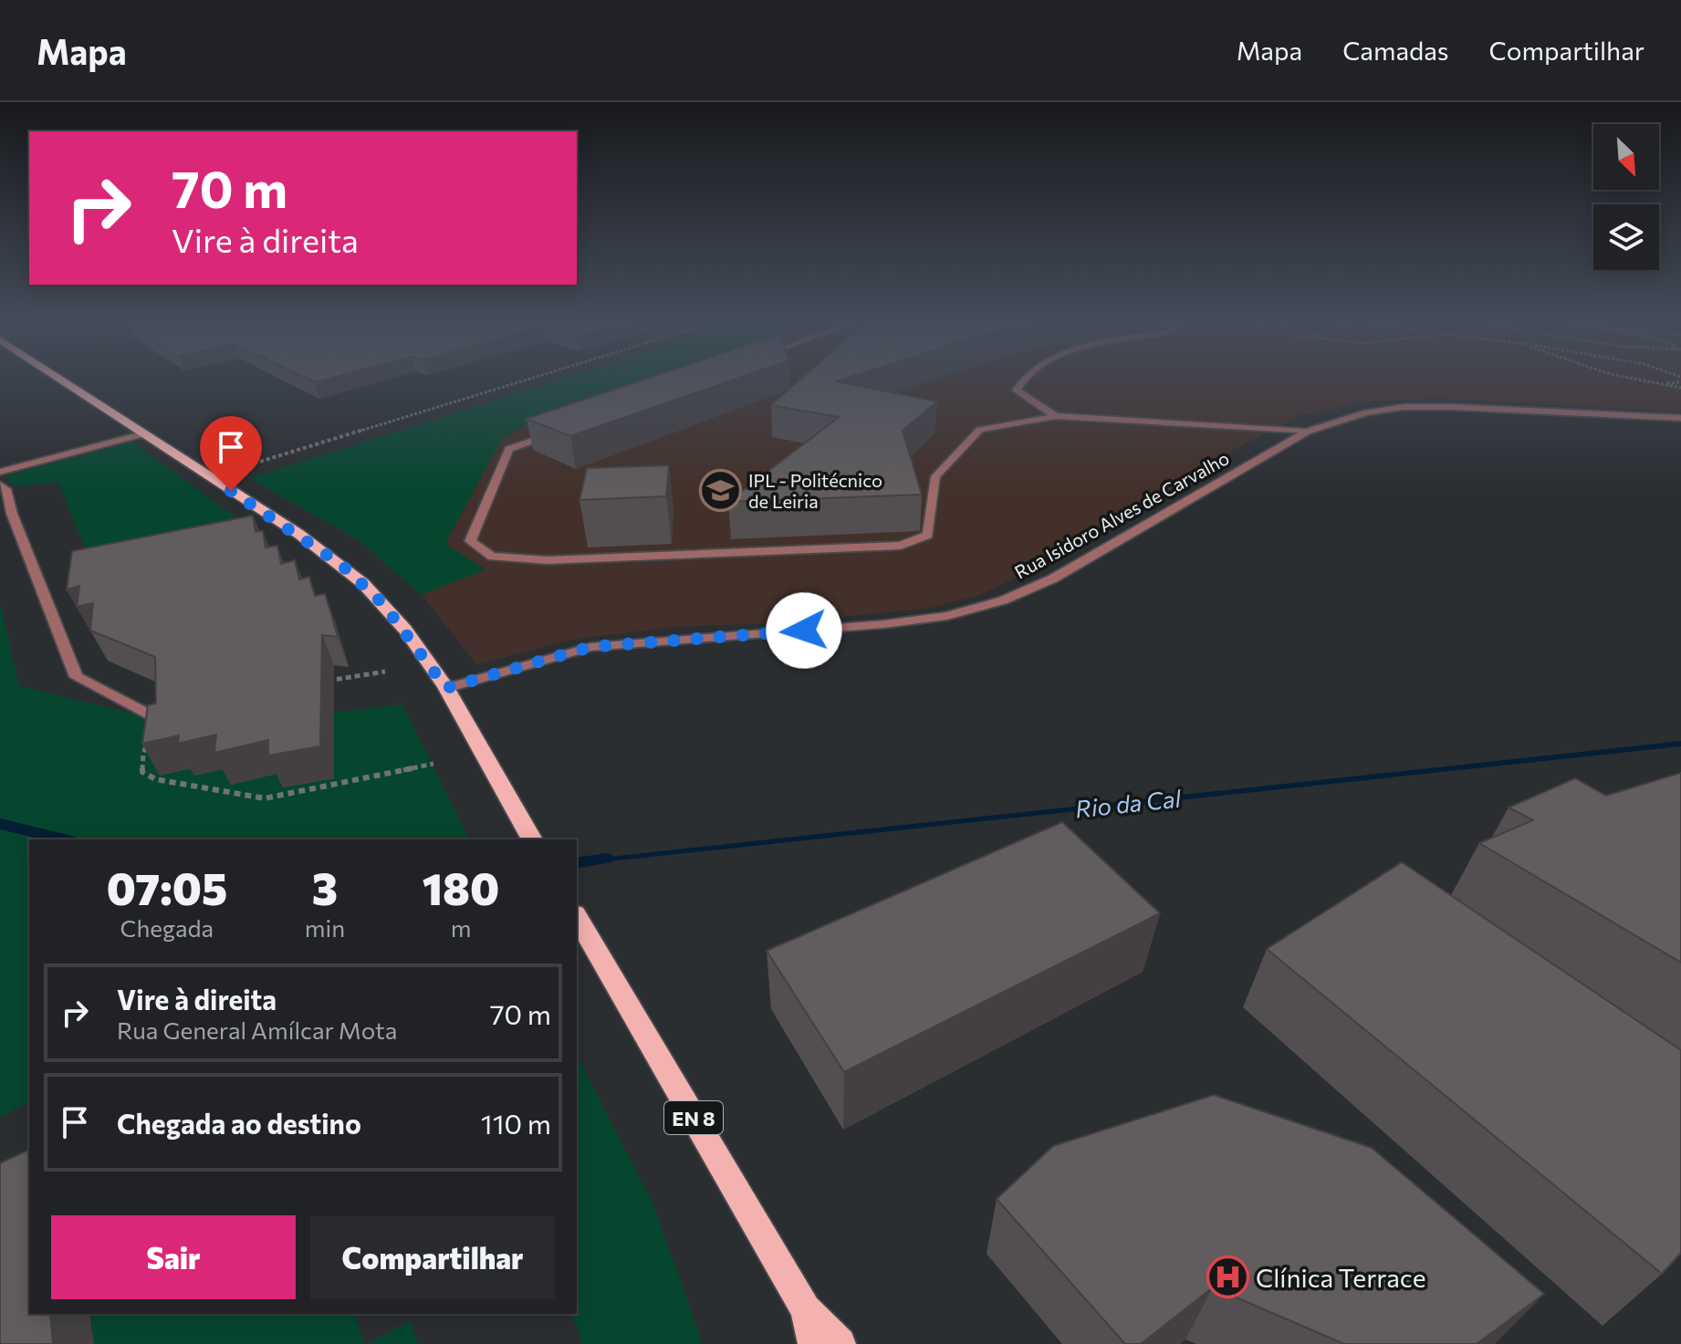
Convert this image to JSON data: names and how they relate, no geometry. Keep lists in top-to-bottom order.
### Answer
{
  "streets": {
    "main road": ["EN 8"],
    "street": ["Rua Isidoro Alves de Carvalho"]
  },
  "water": ["Rio da Cal"],
  "places": {
    "school or university": ["IPL - Politécnico de Leiria"],
    "hospital": ["Clínica Terrace"]
  },
  "north": "bottom right",
  "page": {
    "header": "Mapa",
    "nav": ["Mapa", "Camadas", "Compartilhar"],
    "turn": ["70 m", "Vire à direita"],
    "eta": [
      "07:05",
      "Chegada",
      "3",
      "min",
      "180",
      "m"
    ],
    "list": [
      {
        "name": "Vire à direita",
        "note": "Rua General Amílcar Mota",
        "value": "70 m"
      },
      {
        "name": "Chegada ao destino",
        "value": "110 m"
      }
    ],
    "buttons": ["Sair", "Compartilhar"]
  }
}
